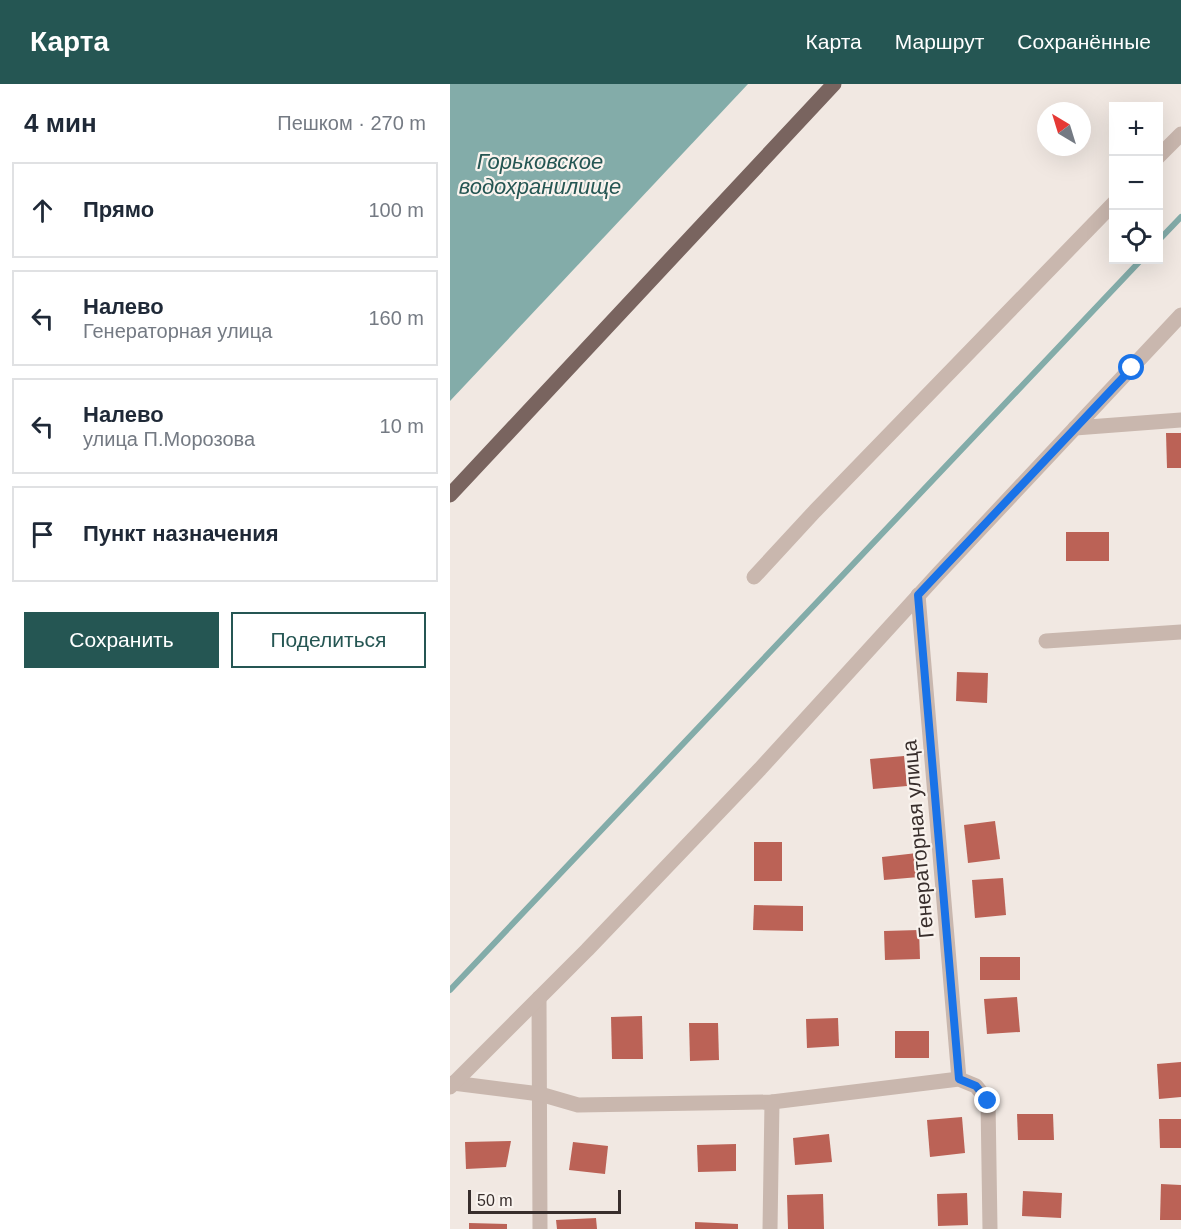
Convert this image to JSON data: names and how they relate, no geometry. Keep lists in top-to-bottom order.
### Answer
{
  "streets": {
    "street": ["Генераторная улица"]
  },
  "water": ["Горьковское водохранилище"],
  "scale_bar": "50 m",
  "north": "top left",
  "page": {
    "header": "Карта",
    "nav": ["Карта", "Маршрут", "Сохранённые"],
    "heading": ["4 мин", "Пешком · 270 m"],
    "map_buttons": ["+", "−"],
    "list": [
      ["Прямо", "100 m"],
      ["Налево", "Генераторная улица", "160 m"],
      ["Налево", "улица П.Морозова", "10 m"],
      "Пункт назначения"
    ],
    "buttons": ["Сохранить", "Поделиться"],
    "scale": "50 m"
  }
}
